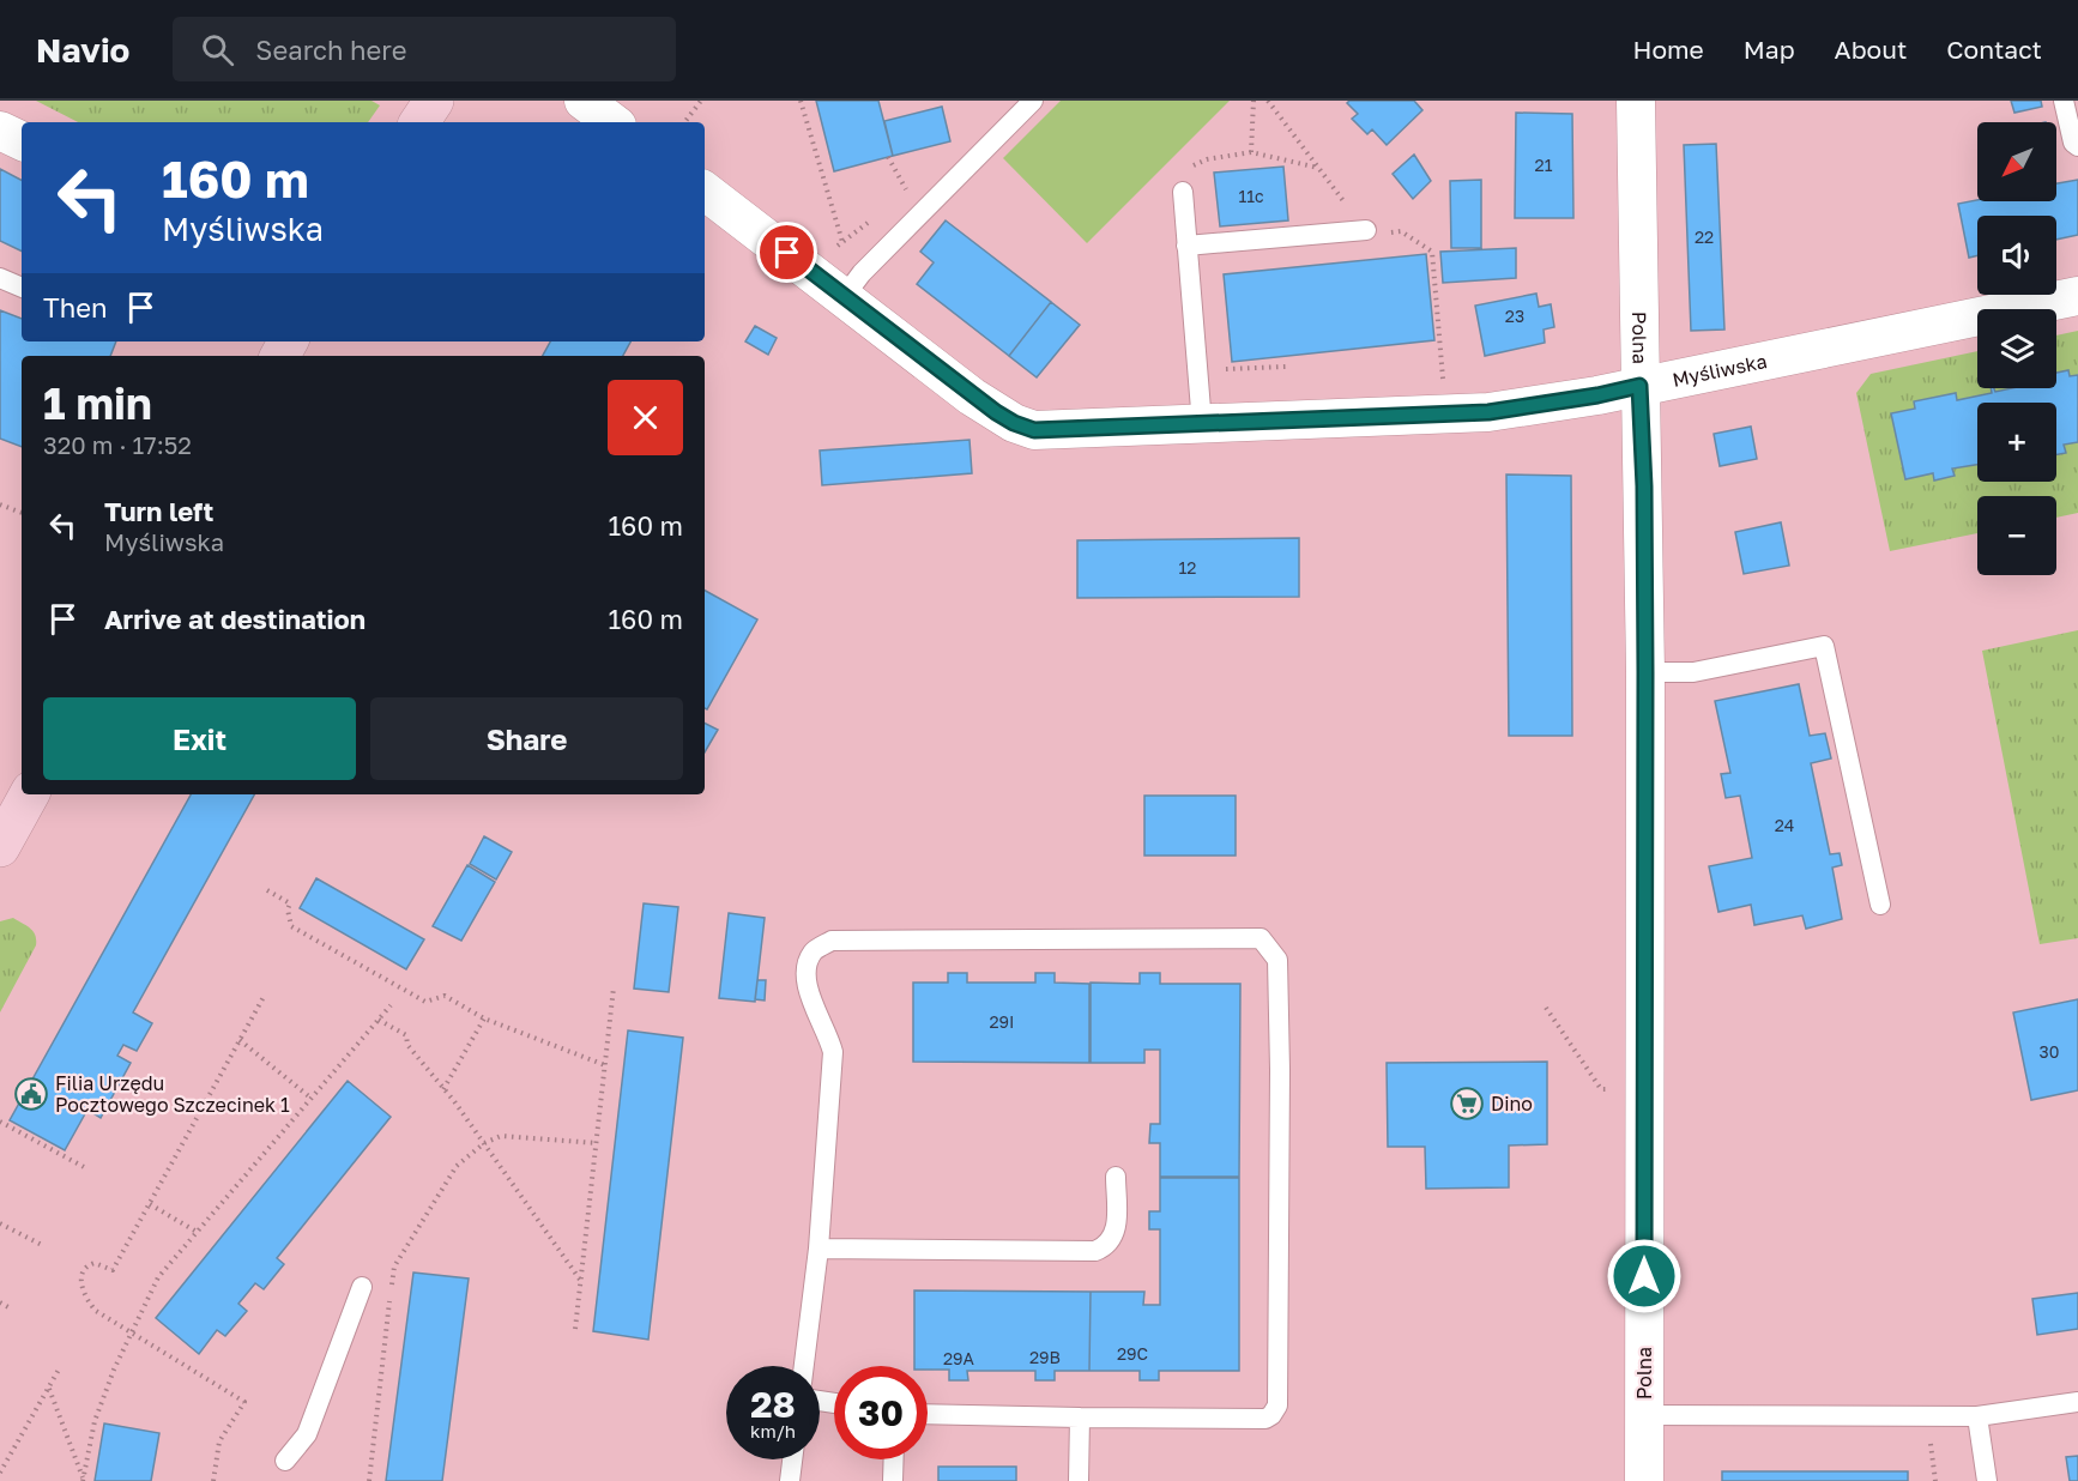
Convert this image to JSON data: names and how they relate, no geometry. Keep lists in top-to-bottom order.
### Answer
{
  "streets": {
    "street": ["Polna", "Myśliwska"]
  },
  "crossings": [
    ["Polna", "Myśliwska"]
  ],
  "places": {
    "public building": ["Filia Urzędu Pocztowego Szczecinek 1"],
    "supermarket": ["Dino"]
  },
  "house_numbers": [
    "21",
    "11c",
    "22",
    "23",
    "12",
    "24",
    "29I",
    "30",
    "29C",
    "29B",
    "29A"
  ],
  "north": "bottom left",
  "page": {
    "header": "Navio",
    "search": "Search here",
    "nav": [
      "Home",
      "Map",
      "About",
      "Contact"
    ],
    "map_buttons": ["+", "−"],
    "turn": ["160 m", "Myśliwska"],
    "then": "Then",
    "heading": ["1 min", "320 m · 17:52"],
    "list": [
      {
        "name": "Turn left",
        "note": "Myśliwska",
        "value": "160 m"
      },
      {
        "name": "Arrive at destination",
        "value": "160 m"
      }
    ],
    "buttons": ["Exit", "Share"],
    "speed": "28 km/h",
    "limit": "30"
  }
}
